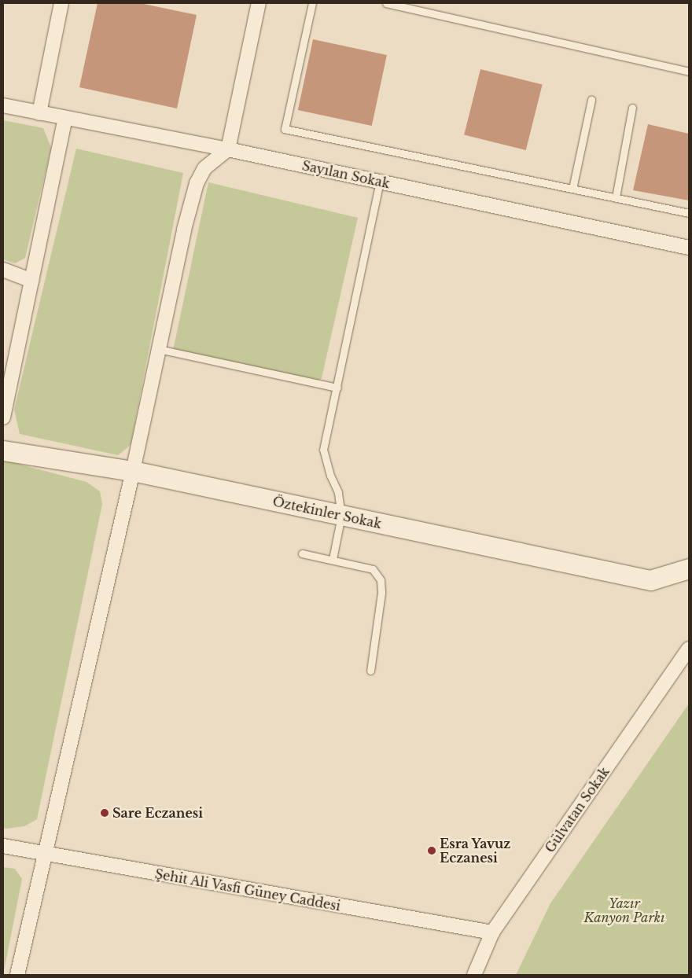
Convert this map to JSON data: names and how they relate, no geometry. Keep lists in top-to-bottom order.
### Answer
{
  "streets": {
    "street": [
      "Sayılan Sokak",
      "Öztekinler Sokak",
      "Gülvatan Sokak",
      "Şehit Ali Vasfi Güney Caddesi"
    ]
  },
  "crossings": [
    ["Gülvatan Sokak", "Şehit Ali Vasfi Güney Caddesi"]
  ],
  "parks": ["Yazır Kanyon Parkı"],
  "places": ["Sare Eczanesi", "Esra Yavuz Eczanesi"]
}
